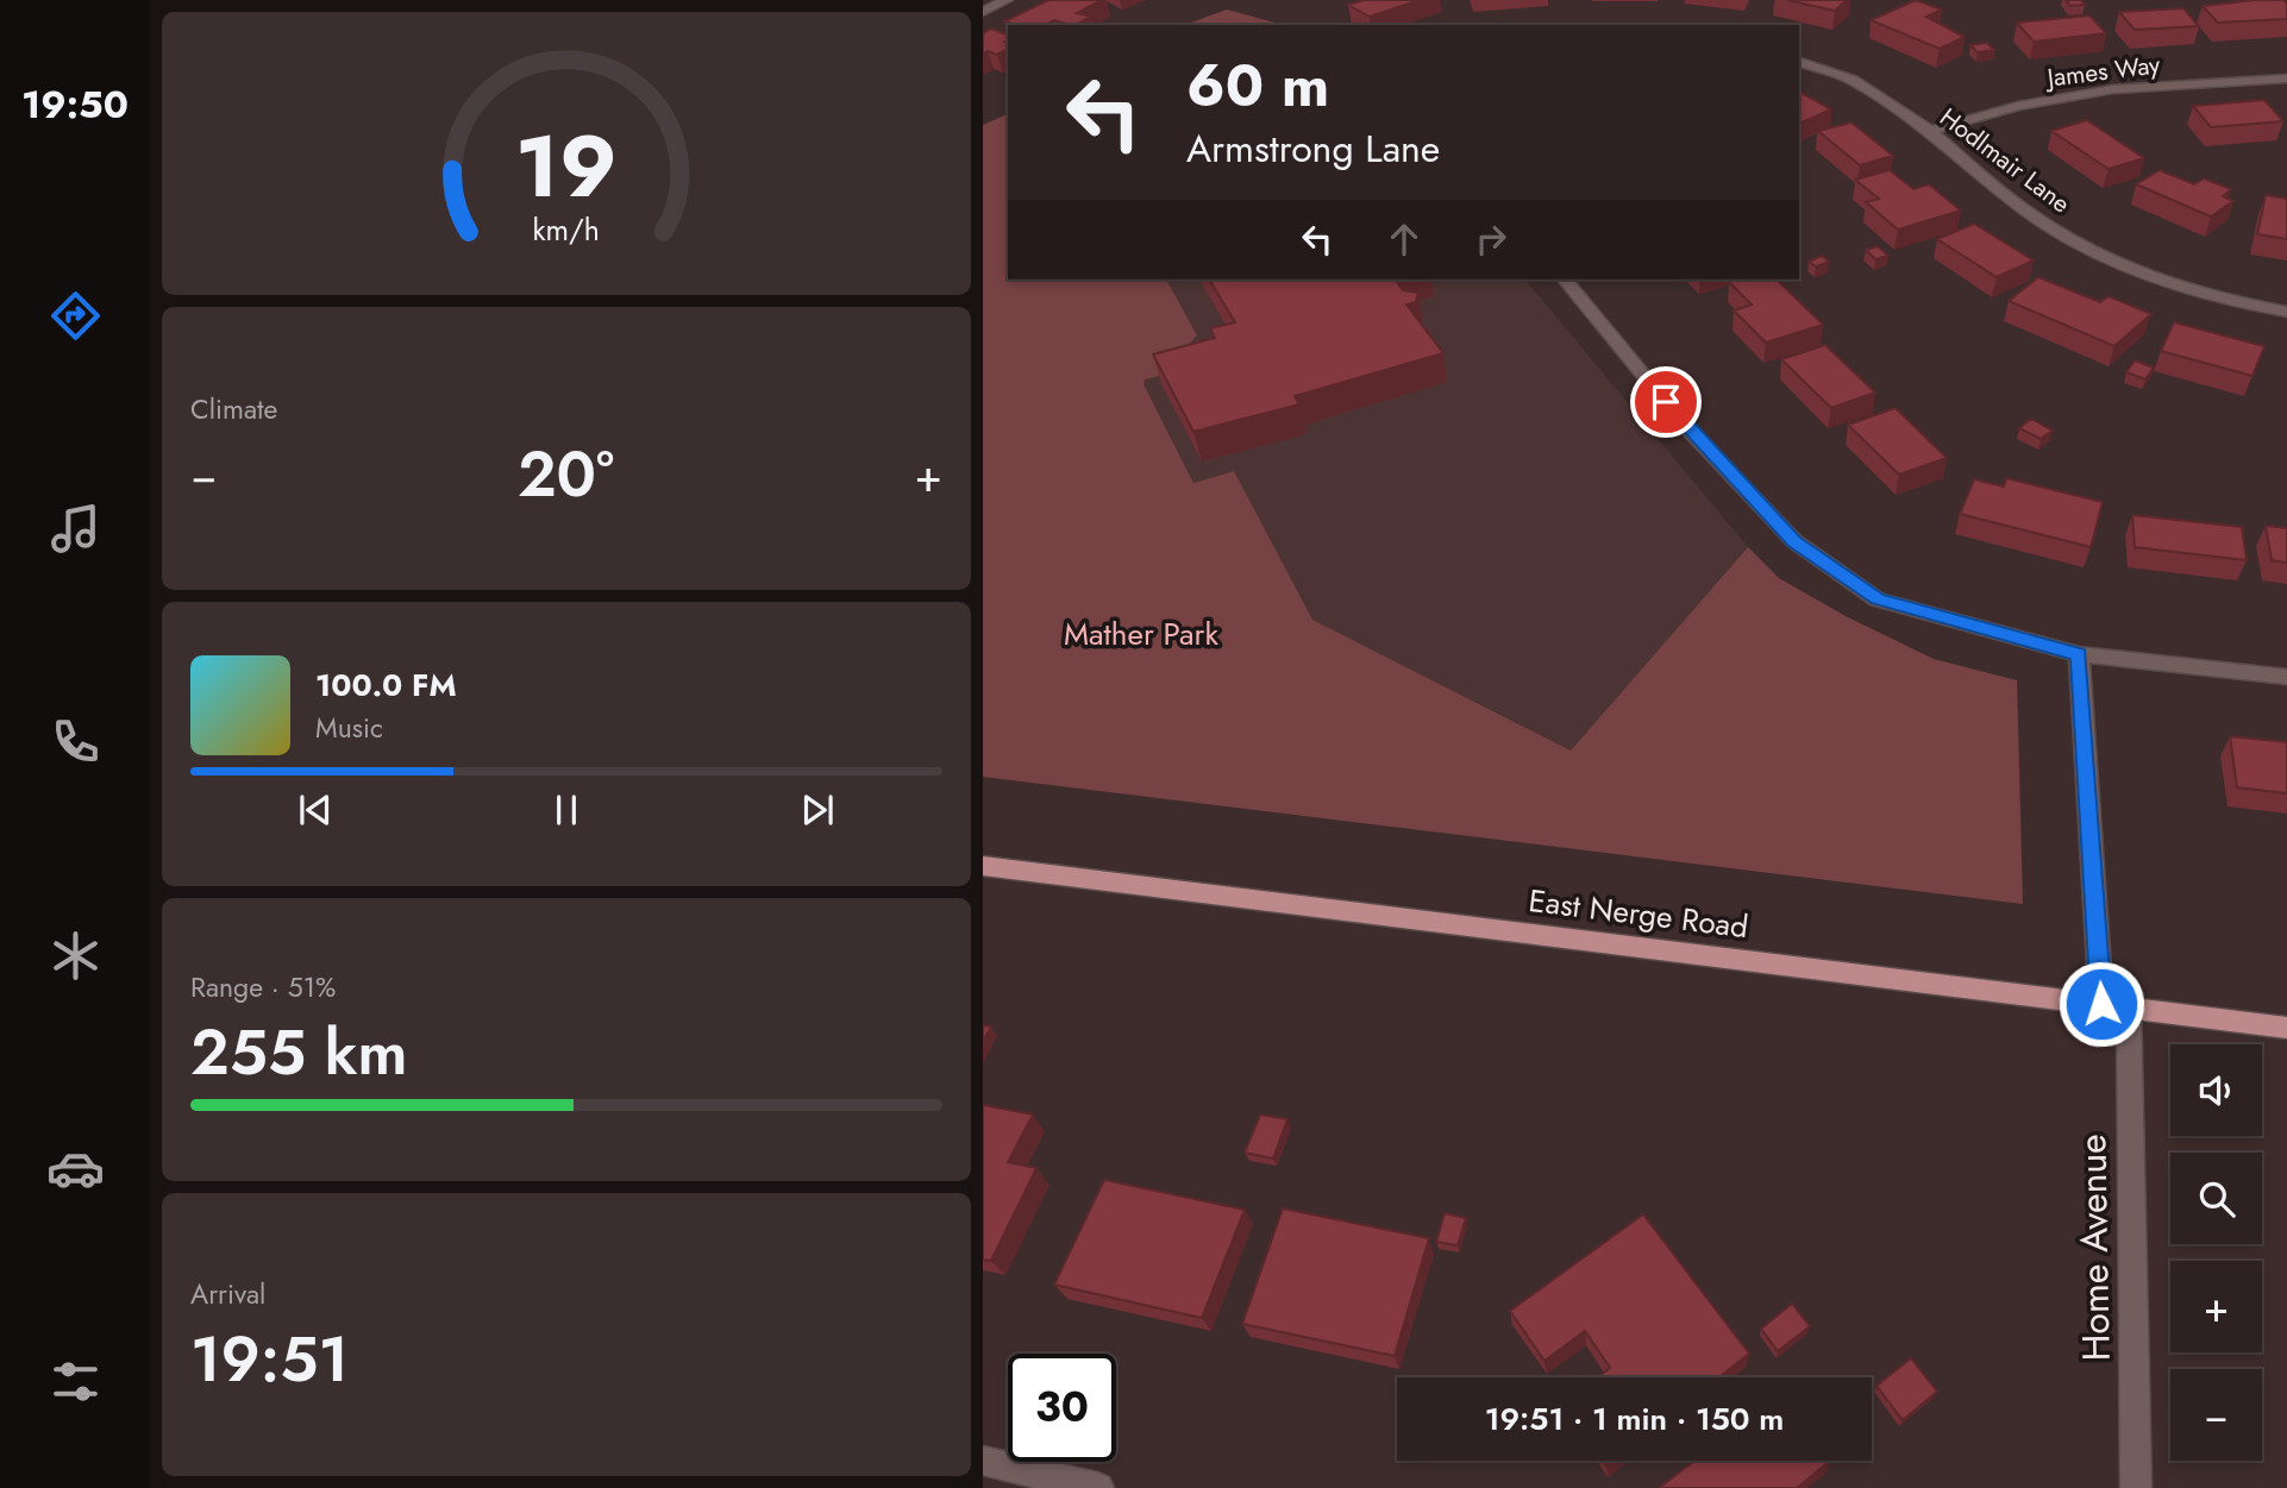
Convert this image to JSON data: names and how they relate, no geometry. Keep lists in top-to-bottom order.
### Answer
{
  "streets": {
    "main road": ["East Nerge Road"],
    "street": ["James Way", "Hodlmair Lane", "Home Avenue"]
  },
  "crossings": [
    ["James Way", "Hodlmair Lane"],
    ["East Nerge Road", "Home Avenue"]
  ],
  "parks": ["Mather Park"],
  "page": {
    "tabs": "19:50",
    "turn": ["60 m", "Armstrong Lane"],
    "tile": [
      "Climate",
      ["Range · 51%", "255 km"],
      ["Arrival", "19:51"]
    ],
    "heat": ["−", "20°", "+"],
    "song": ["100.0 FM", "Music"],
    "map_buttons": ["+", "−"],
    "limit": "30",
    "trip": "19:51 · 1 min · 150 m",
    "gauge": ["19", "km/h"]
  }
}
